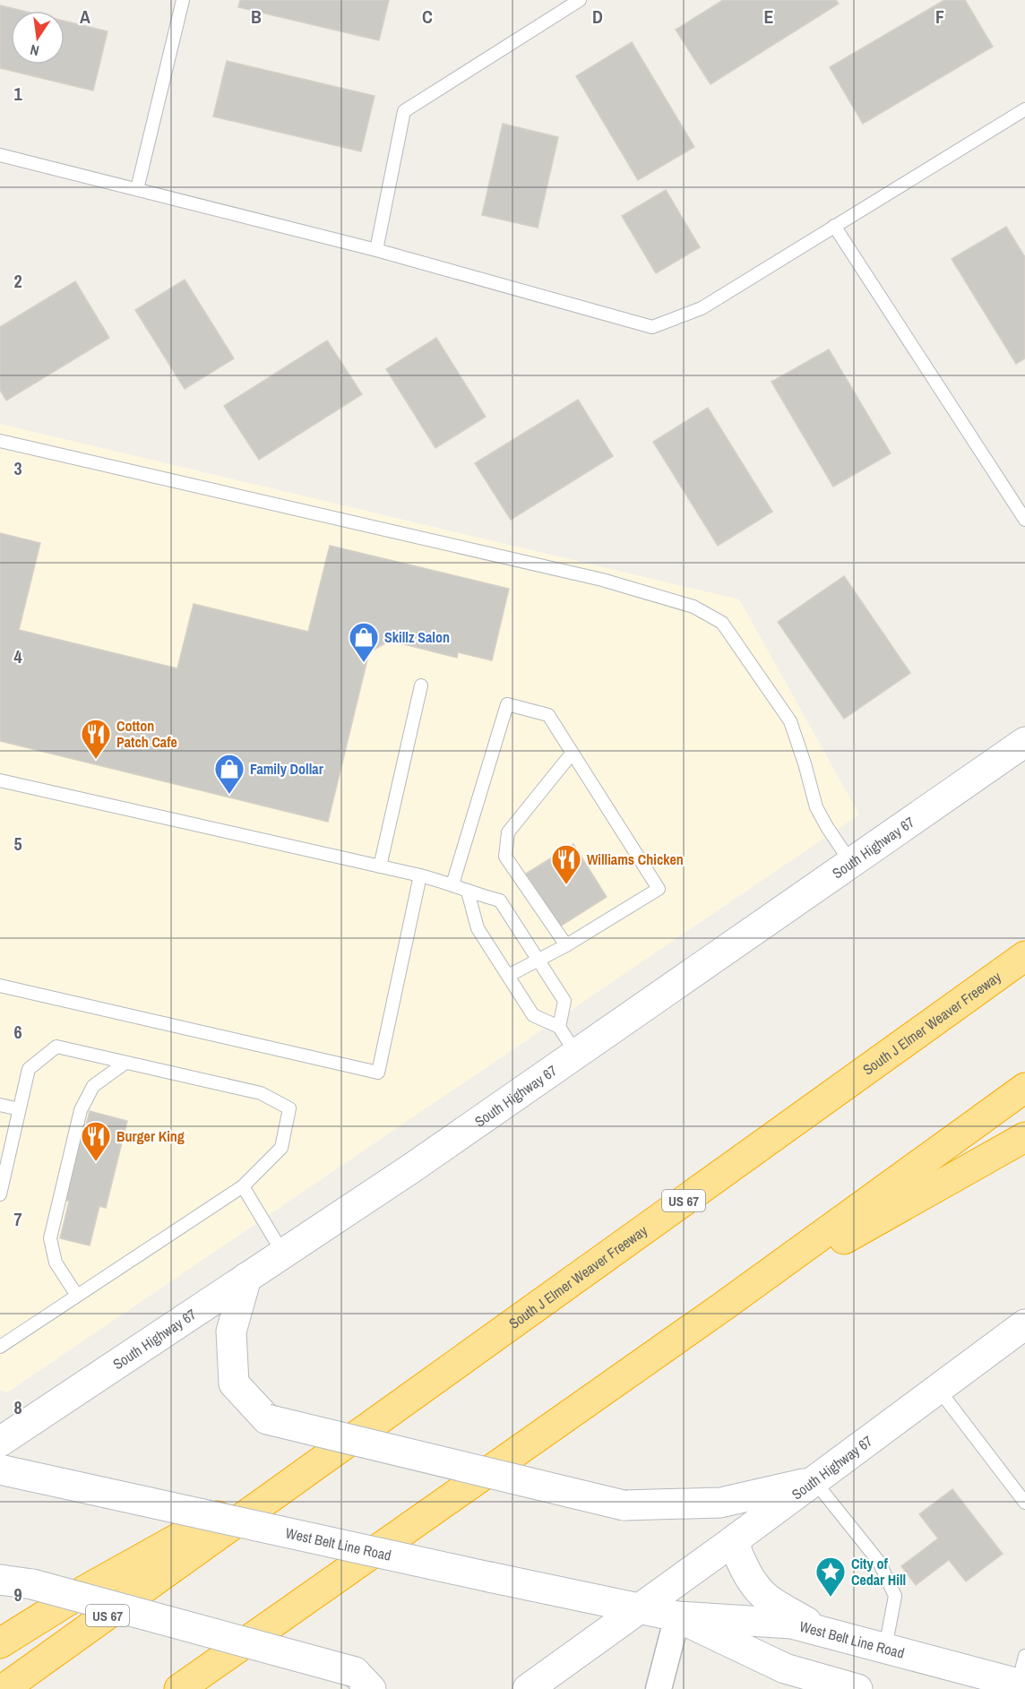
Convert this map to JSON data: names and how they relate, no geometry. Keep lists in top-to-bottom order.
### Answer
{
  "streets": {
    "highway": ["South J Elmer Weaver Freeway", "US 67"],
    "main road": ["South Highway 67", "West Belt Line Road"]
  },
  "crossings": [
    ["South Highway 67", "West Belt Line Road"]
  ],
  "places": {
    "shop": ["Skillz Salon", "Family Dollar"],
    "restaurant": ["Cotton Patch Cafe", "Williams Chicken", "Burger King"],
    "place": ["City of Cedar Hill"]
  },
  "north": "bottom",
  "grid": {
    "columns": [
      "A",
      "B",
      "C",
      "D",
      "E",
      "F"
    ],
    "rows": [
      "1",
      "2",
      "3",
      "4",
      "5",
      "6",
      "7",
      "8",
      "9"
    ]
  }
}
